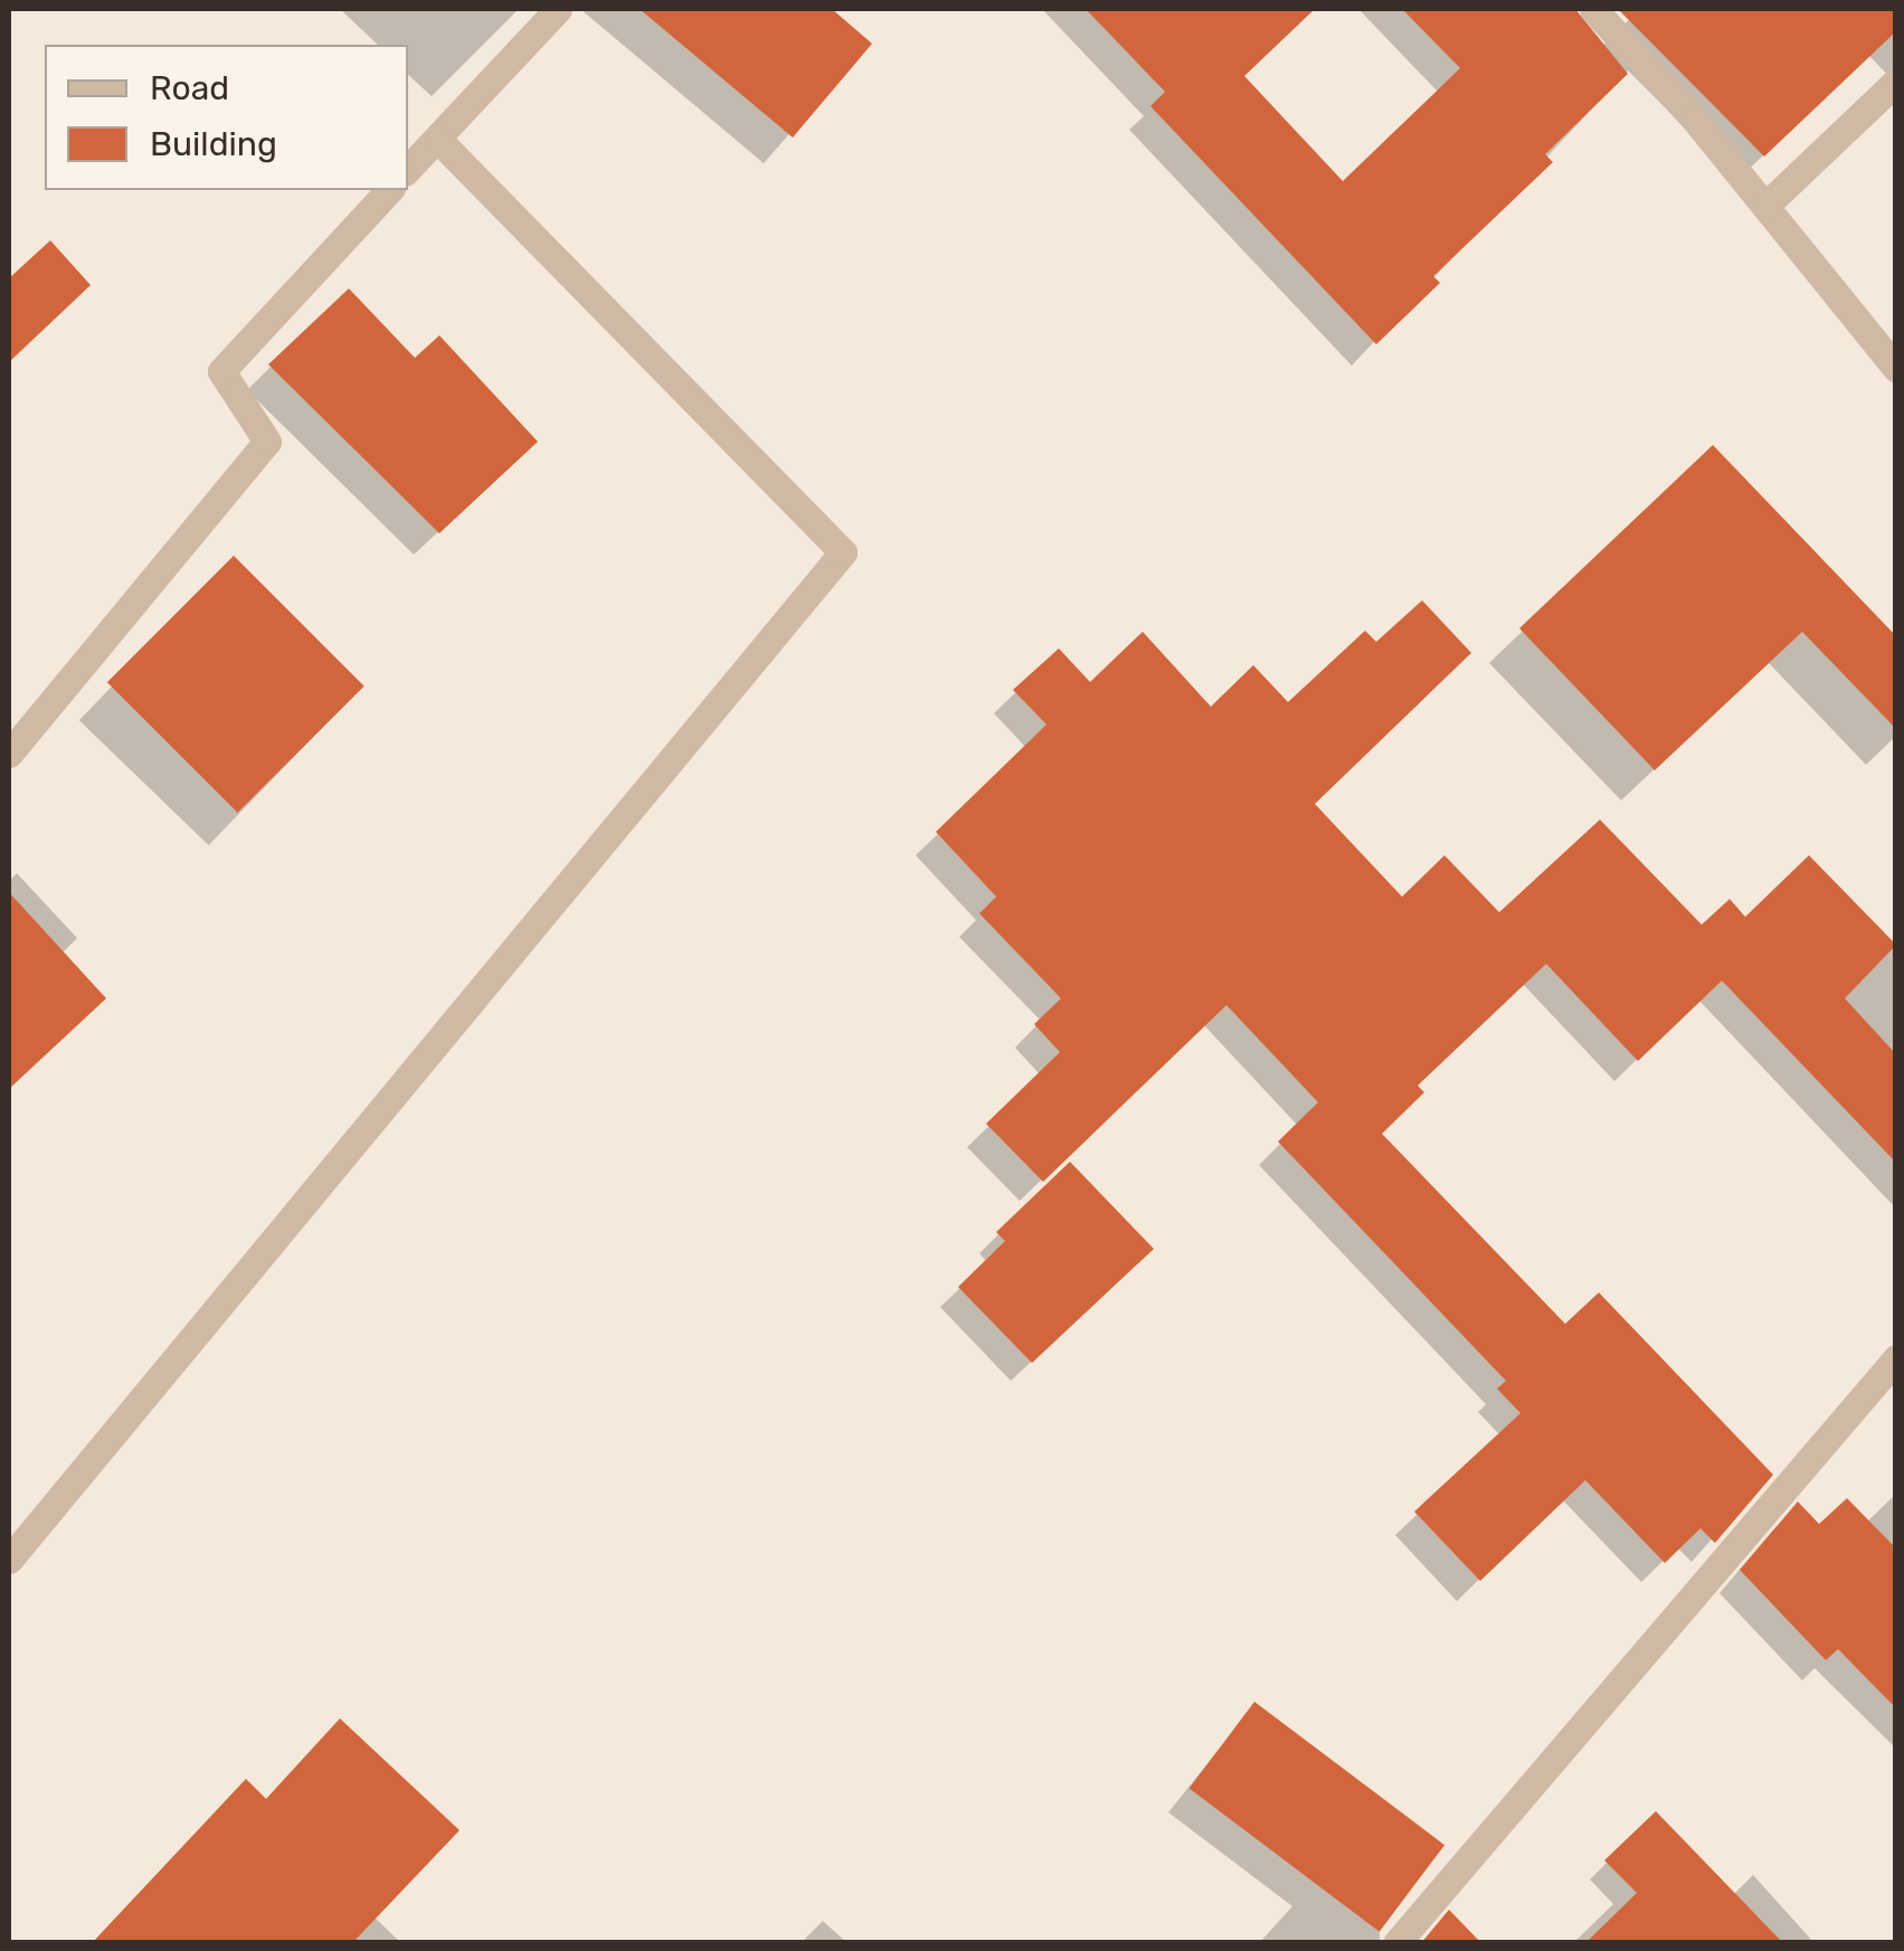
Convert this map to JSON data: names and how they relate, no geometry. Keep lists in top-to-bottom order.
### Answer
{
  "legend": ["Road", "Building"]
}
